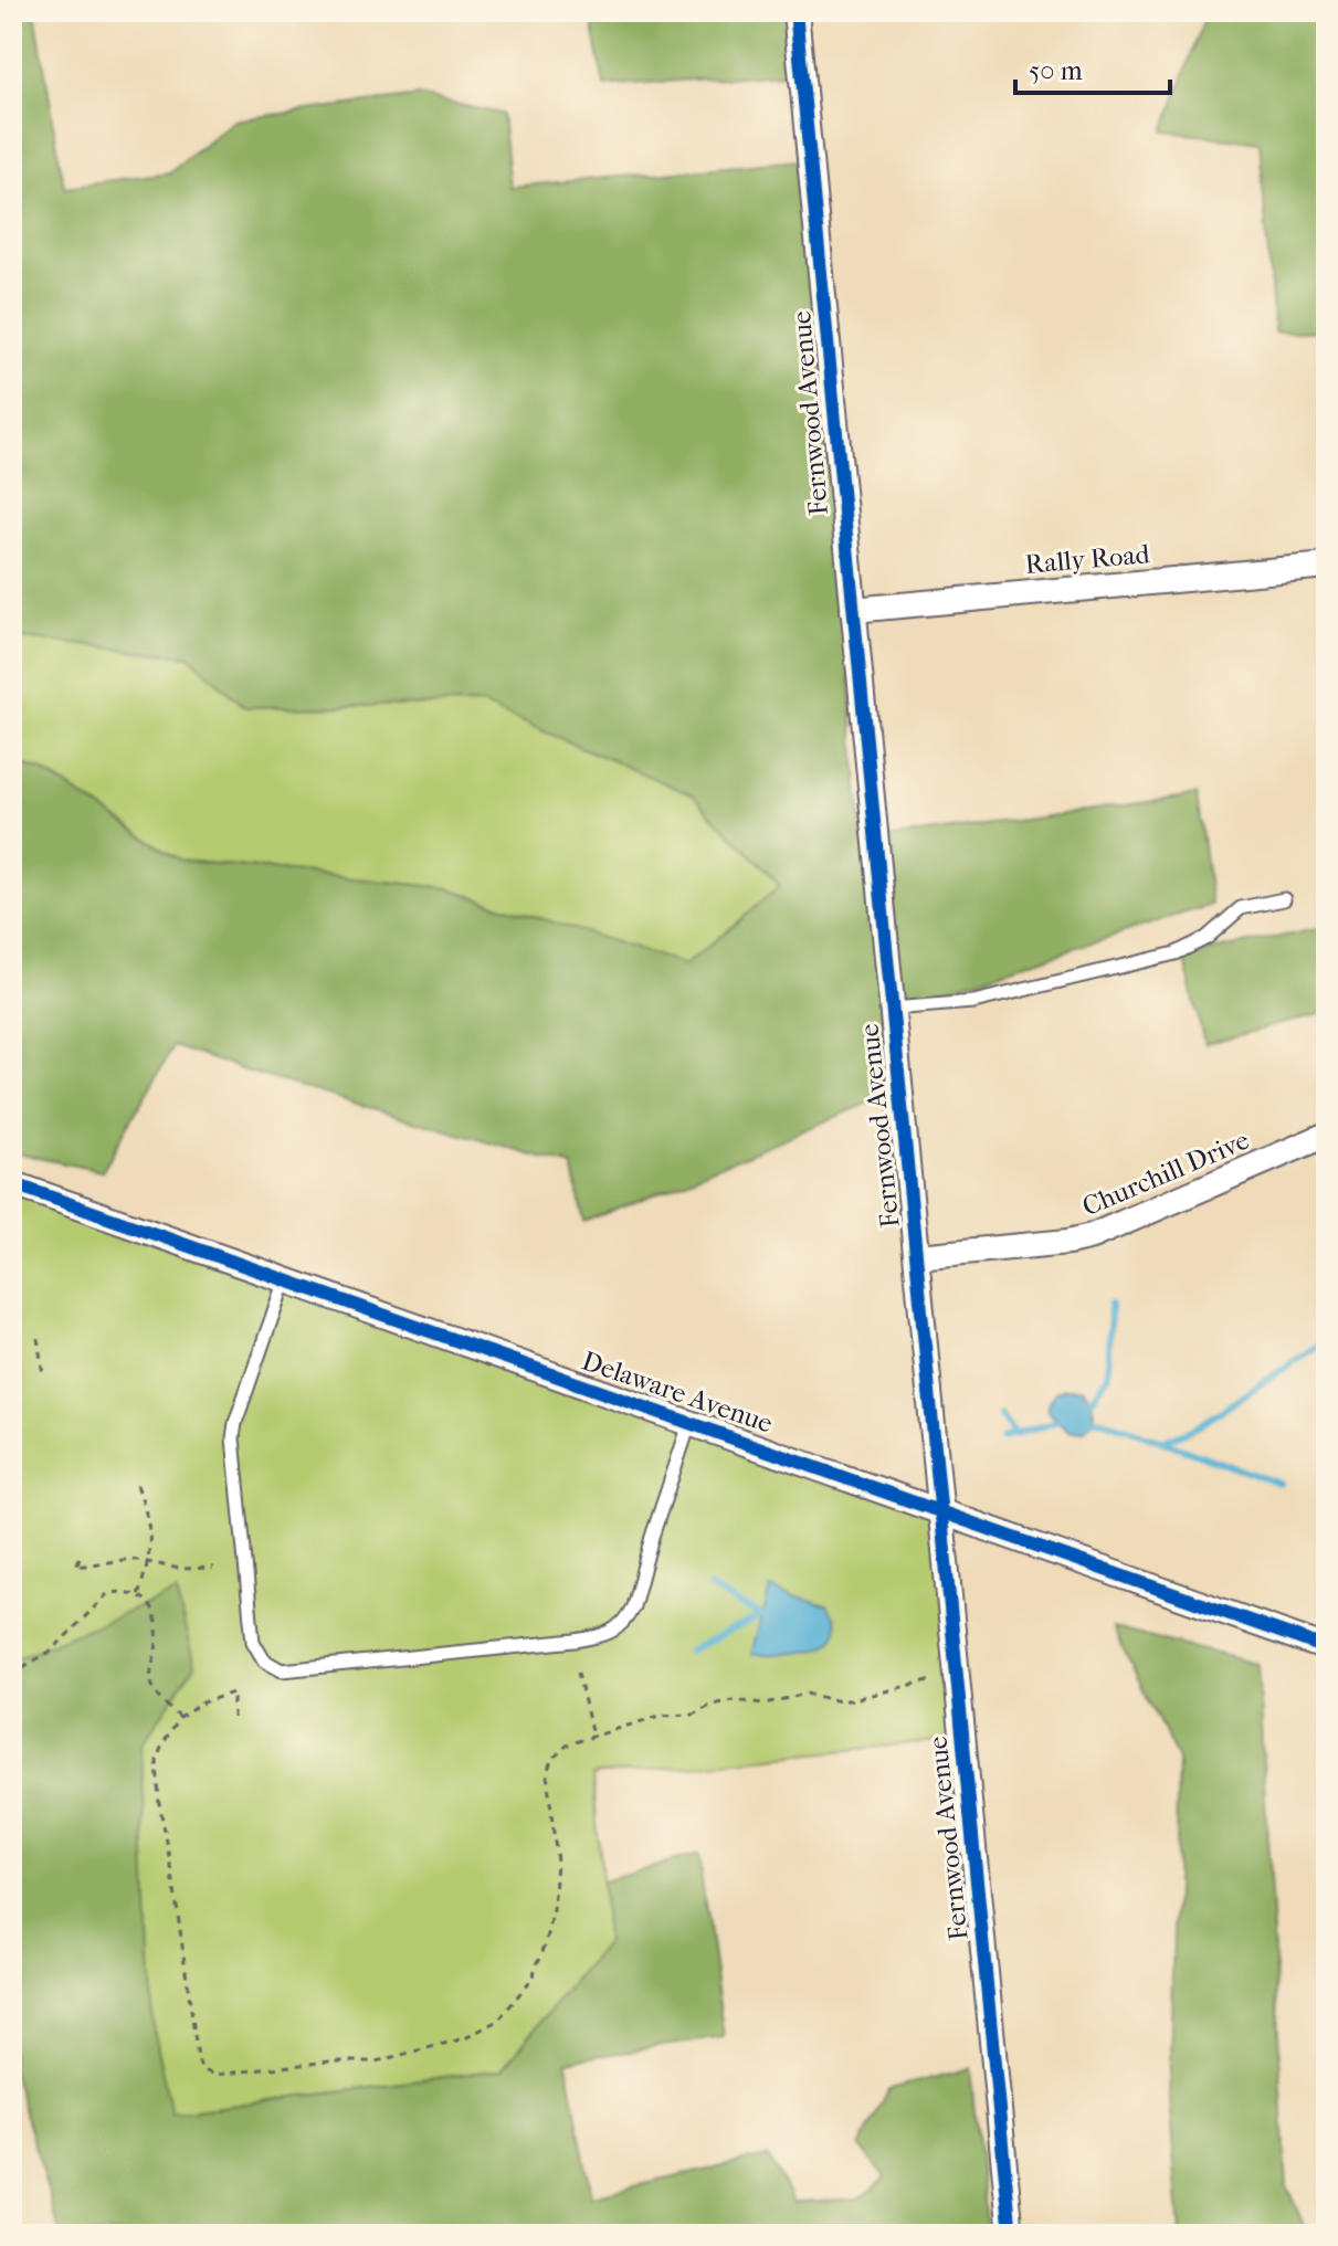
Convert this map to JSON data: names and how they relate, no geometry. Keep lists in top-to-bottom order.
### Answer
{
  "streets": {
    "street": [
      "Fernwood Avenue",
      "Rally Road",
      "Churchill Drive",
      "Delaware Avenue"
    ]
  },
  "crossings": [
    ["Fernwood Avenue", "Rally Road"],
    ["Fernwood Avenue", "Churchill Drive"],
    ["Fernwood Avenue", "Delaware Avenue"]
  ],
  "scale_bar": "50 m"
}
